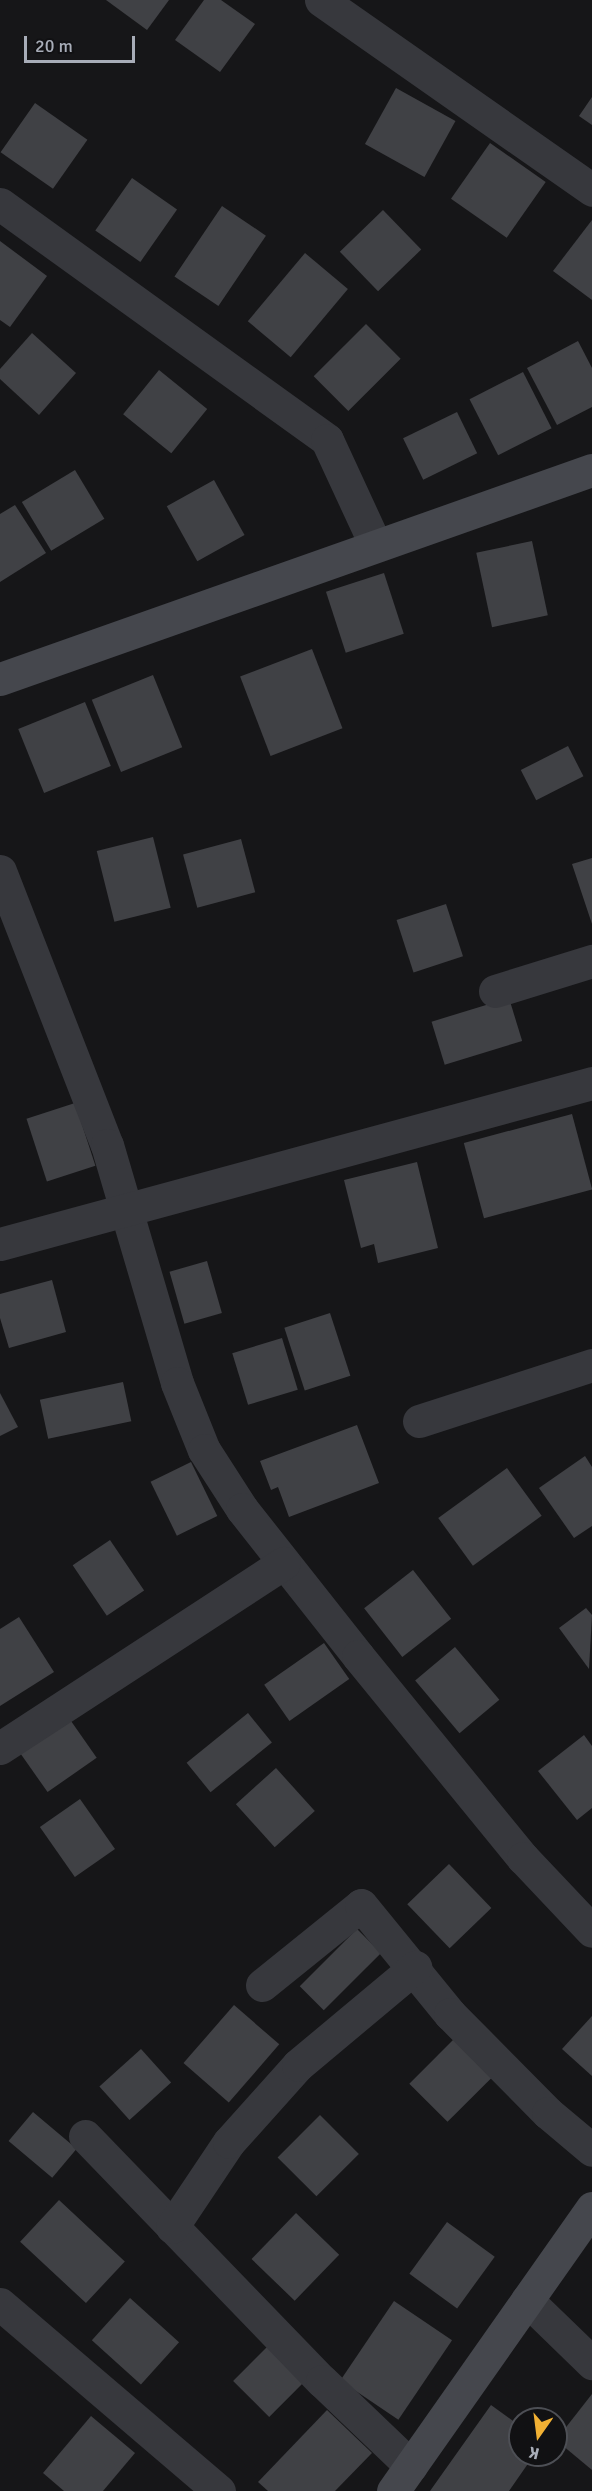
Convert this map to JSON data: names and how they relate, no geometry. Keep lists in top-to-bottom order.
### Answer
{
  "scale_bar": "20 m",
  "north": "bottom"
}
